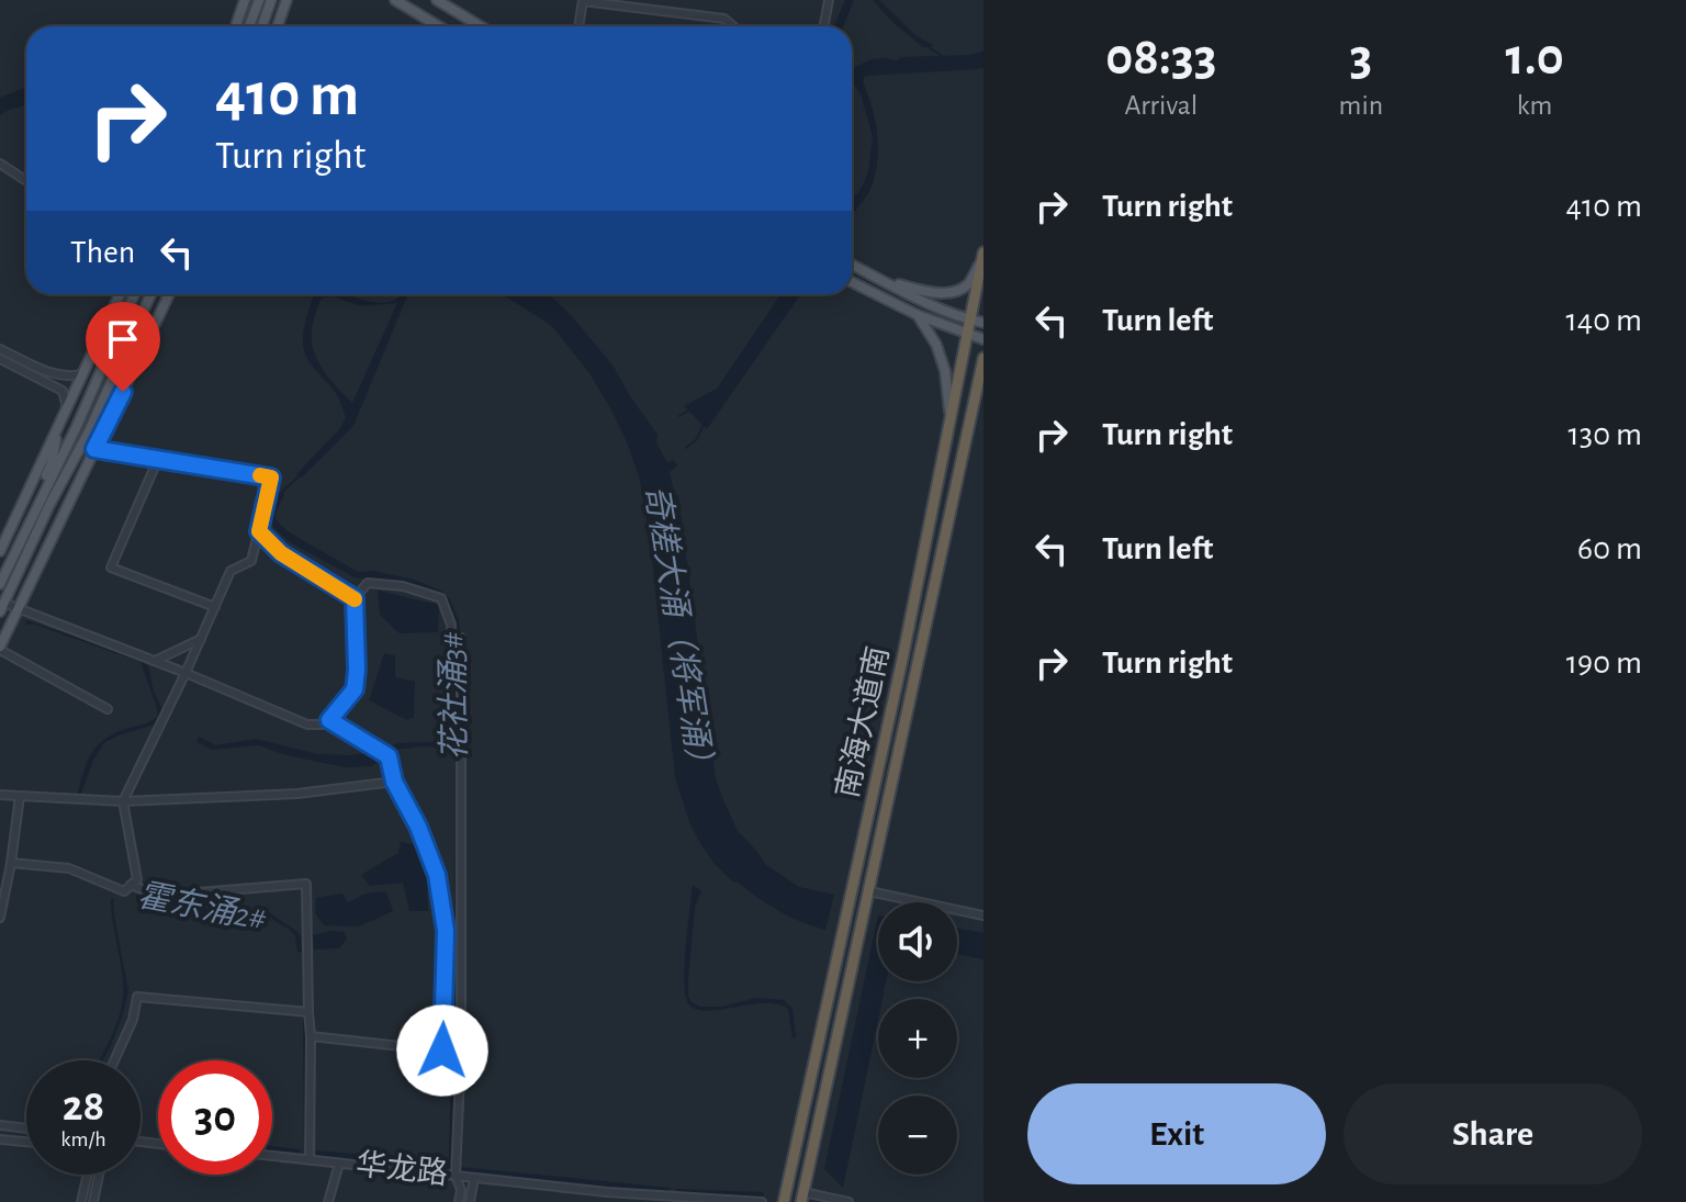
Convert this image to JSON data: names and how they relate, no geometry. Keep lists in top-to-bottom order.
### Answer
{
  "streets": {
    "highway": ["南海大道南"],
    "street": ["华龙路"]
  },
  "water": ["奇槎大涌（将军涌）", "花社涌3#", "霍东涌2#"],
  "page": {
    "eta": [
      "08:33",
      "Arrival",
      "3",
      "min",
      "1.0",
      "km"
    ],
    "turn": ["410 m", "Turn right"],
    "list": [
      {
        "name": "Turn right",
        "value": "410 m"
      },
      {
        "name": "Turn left",
        "value": "140 m"
      },
      {
        "name": "Turn right",
        "value": "130 m"
      },
      {
        "name": "Turn left",
        "value": "60 m"
      },
      {
        "name": "Turn right",
        "value": "190 m"
      }
    ],
    "then": "Then",
    "map_buttons": ["+", "−"],
    "speed": "28 km/h",
    "limit": "30",
    "buttons": ["Exit", "Share"]
  }
}
